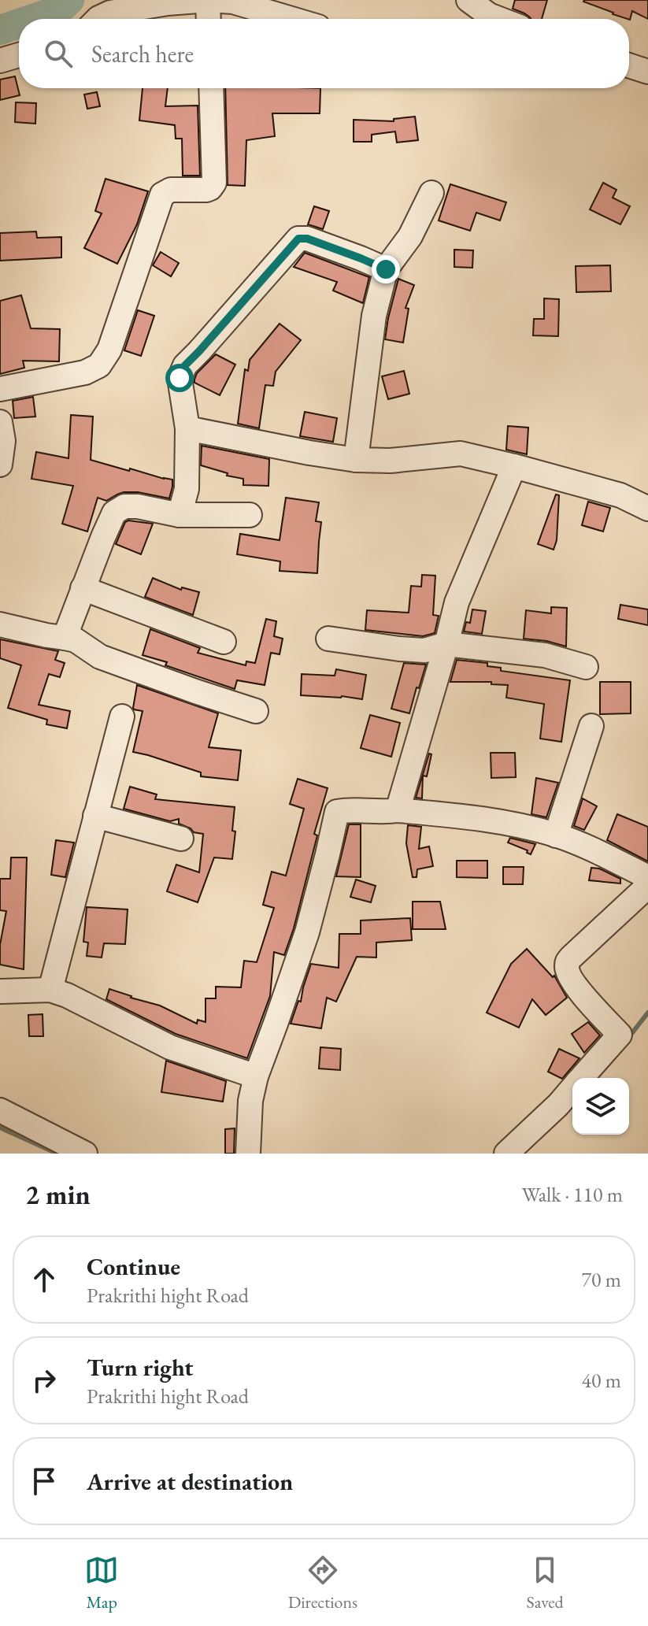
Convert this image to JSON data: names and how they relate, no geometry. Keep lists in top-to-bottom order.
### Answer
{
  "page": {
    "search": "Search here",
    "heading": ["2 min", "Walk · 110 m"],
    "list": [
      ["Continue", "Prakrithi hight Road", "70 m"],
      ["Turn right", "Prakrithi hight Road", "40 m"],
      "Arrive at destination"
    ],
    "nav": ["Map", "Directions", "Saved"]
  }
}
